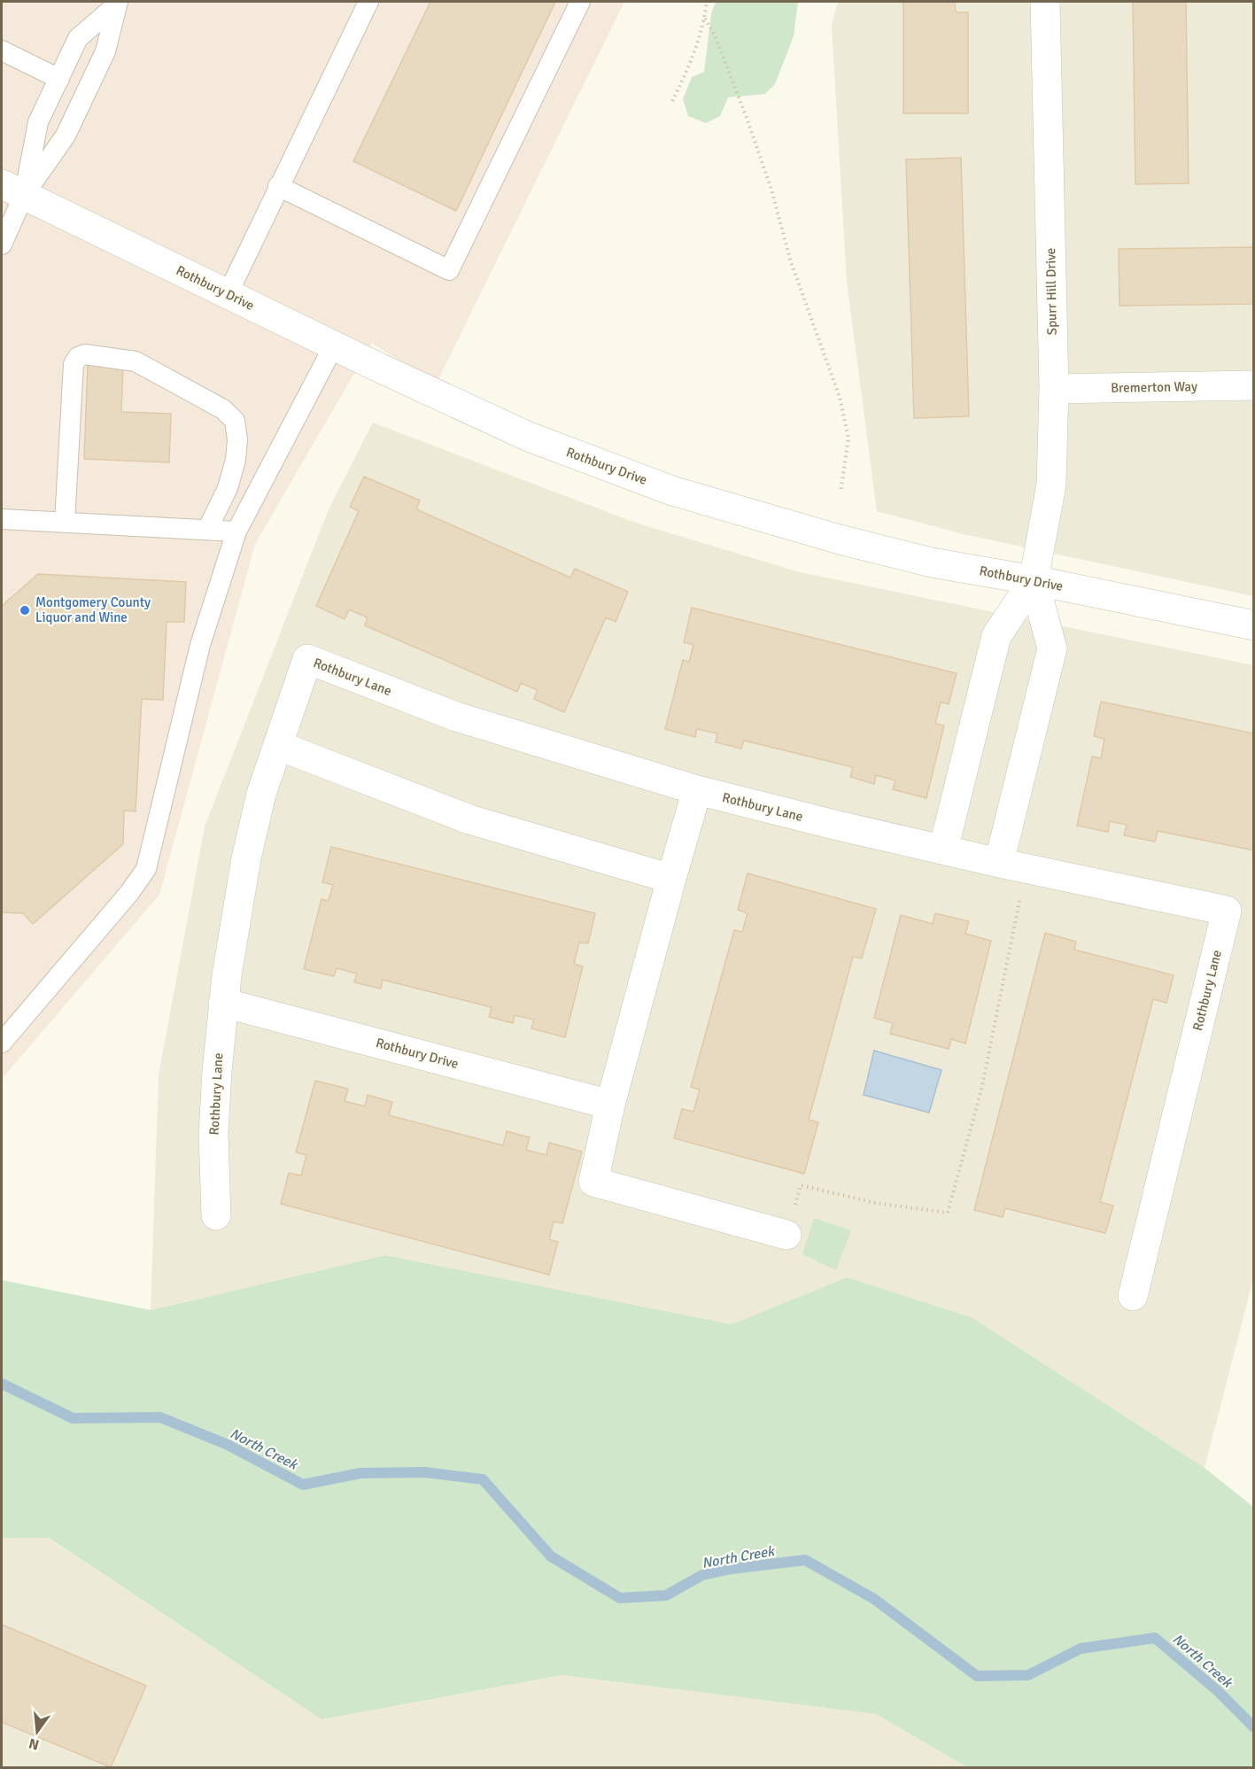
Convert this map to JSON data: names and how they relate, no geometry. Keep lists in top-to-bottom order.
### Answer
{
  "streets": {
    "street": [
      "Rothbury Drive",
      "Spurr Hill Drive",
      "Bremerton Way",
      "Rothbury Lane"
    ]
  },
  "crossings": [
    ["Rothbury Drive", "Spurr Hill Drive"],
    ["Rothbury Drive", "Rothbury Lane"],
    ["Spurr Hill Drive", "Bremerton Way"]
  ],
  "water": ["North Creek"],
  "places": ["Montgomery County Liquor and Wine"],
  "north": "bottom"
}
